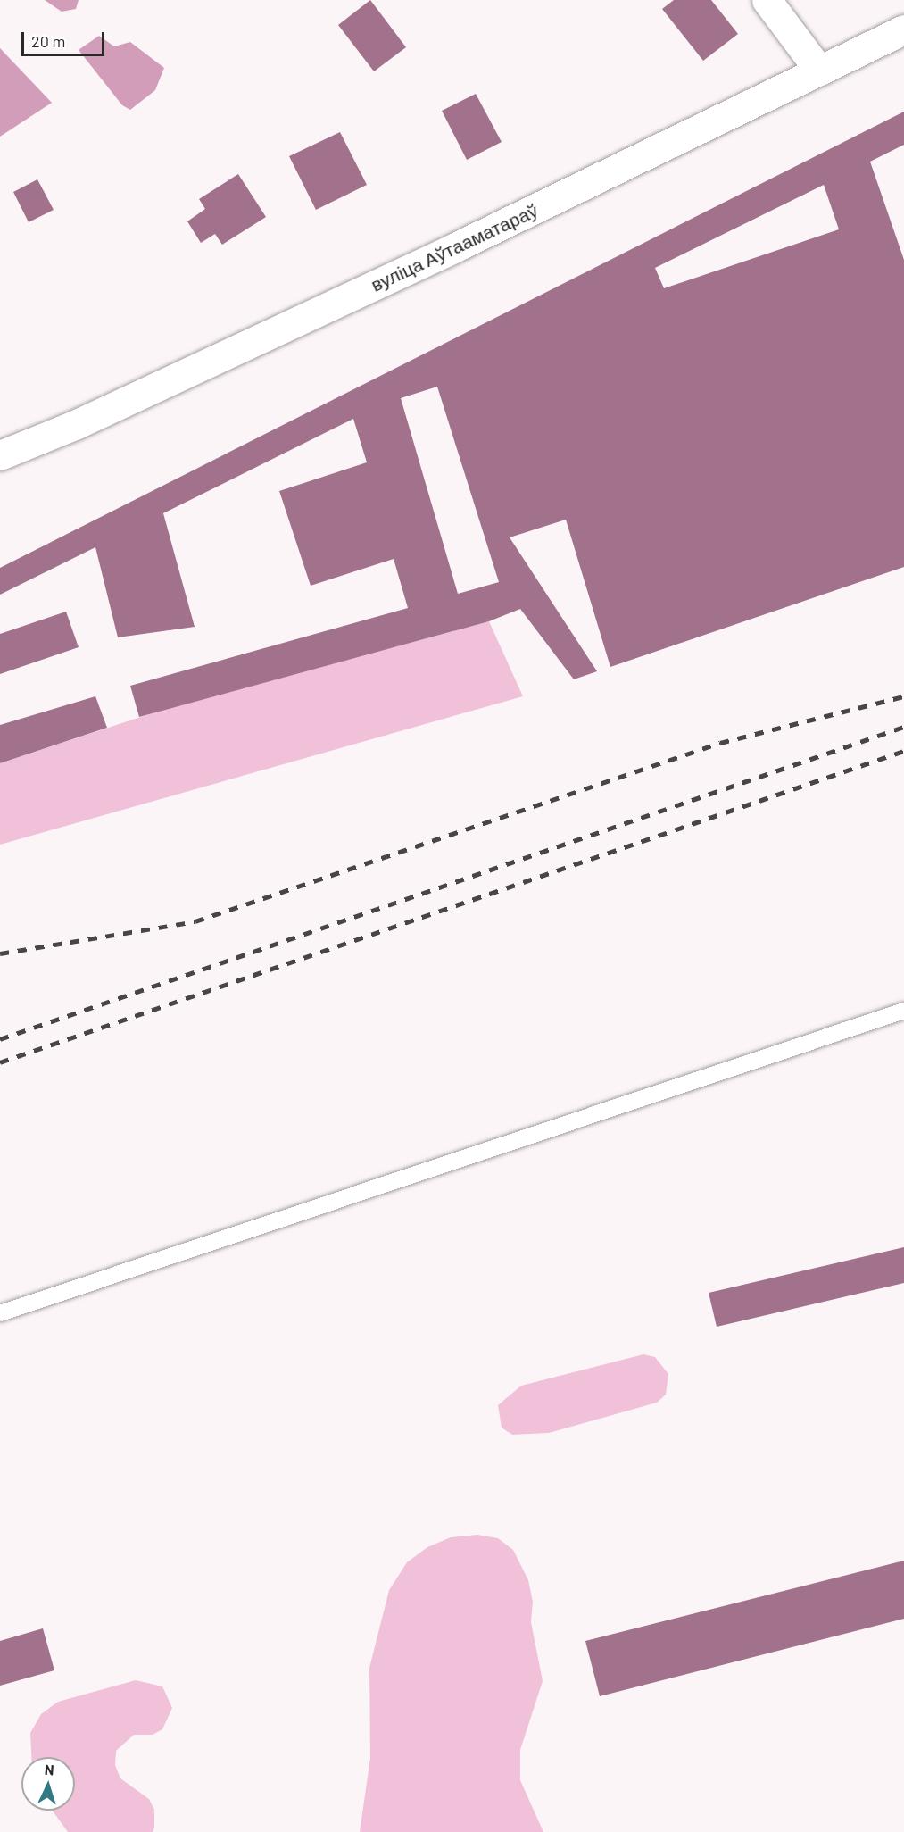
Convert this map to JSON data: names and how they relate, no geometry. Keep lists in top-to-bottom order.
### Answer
{
  "streets": {
    "main road": ["вуліца Аўтааматараў"]
  },
  "scale_bar": "20 m",
  "north": "top"
}
